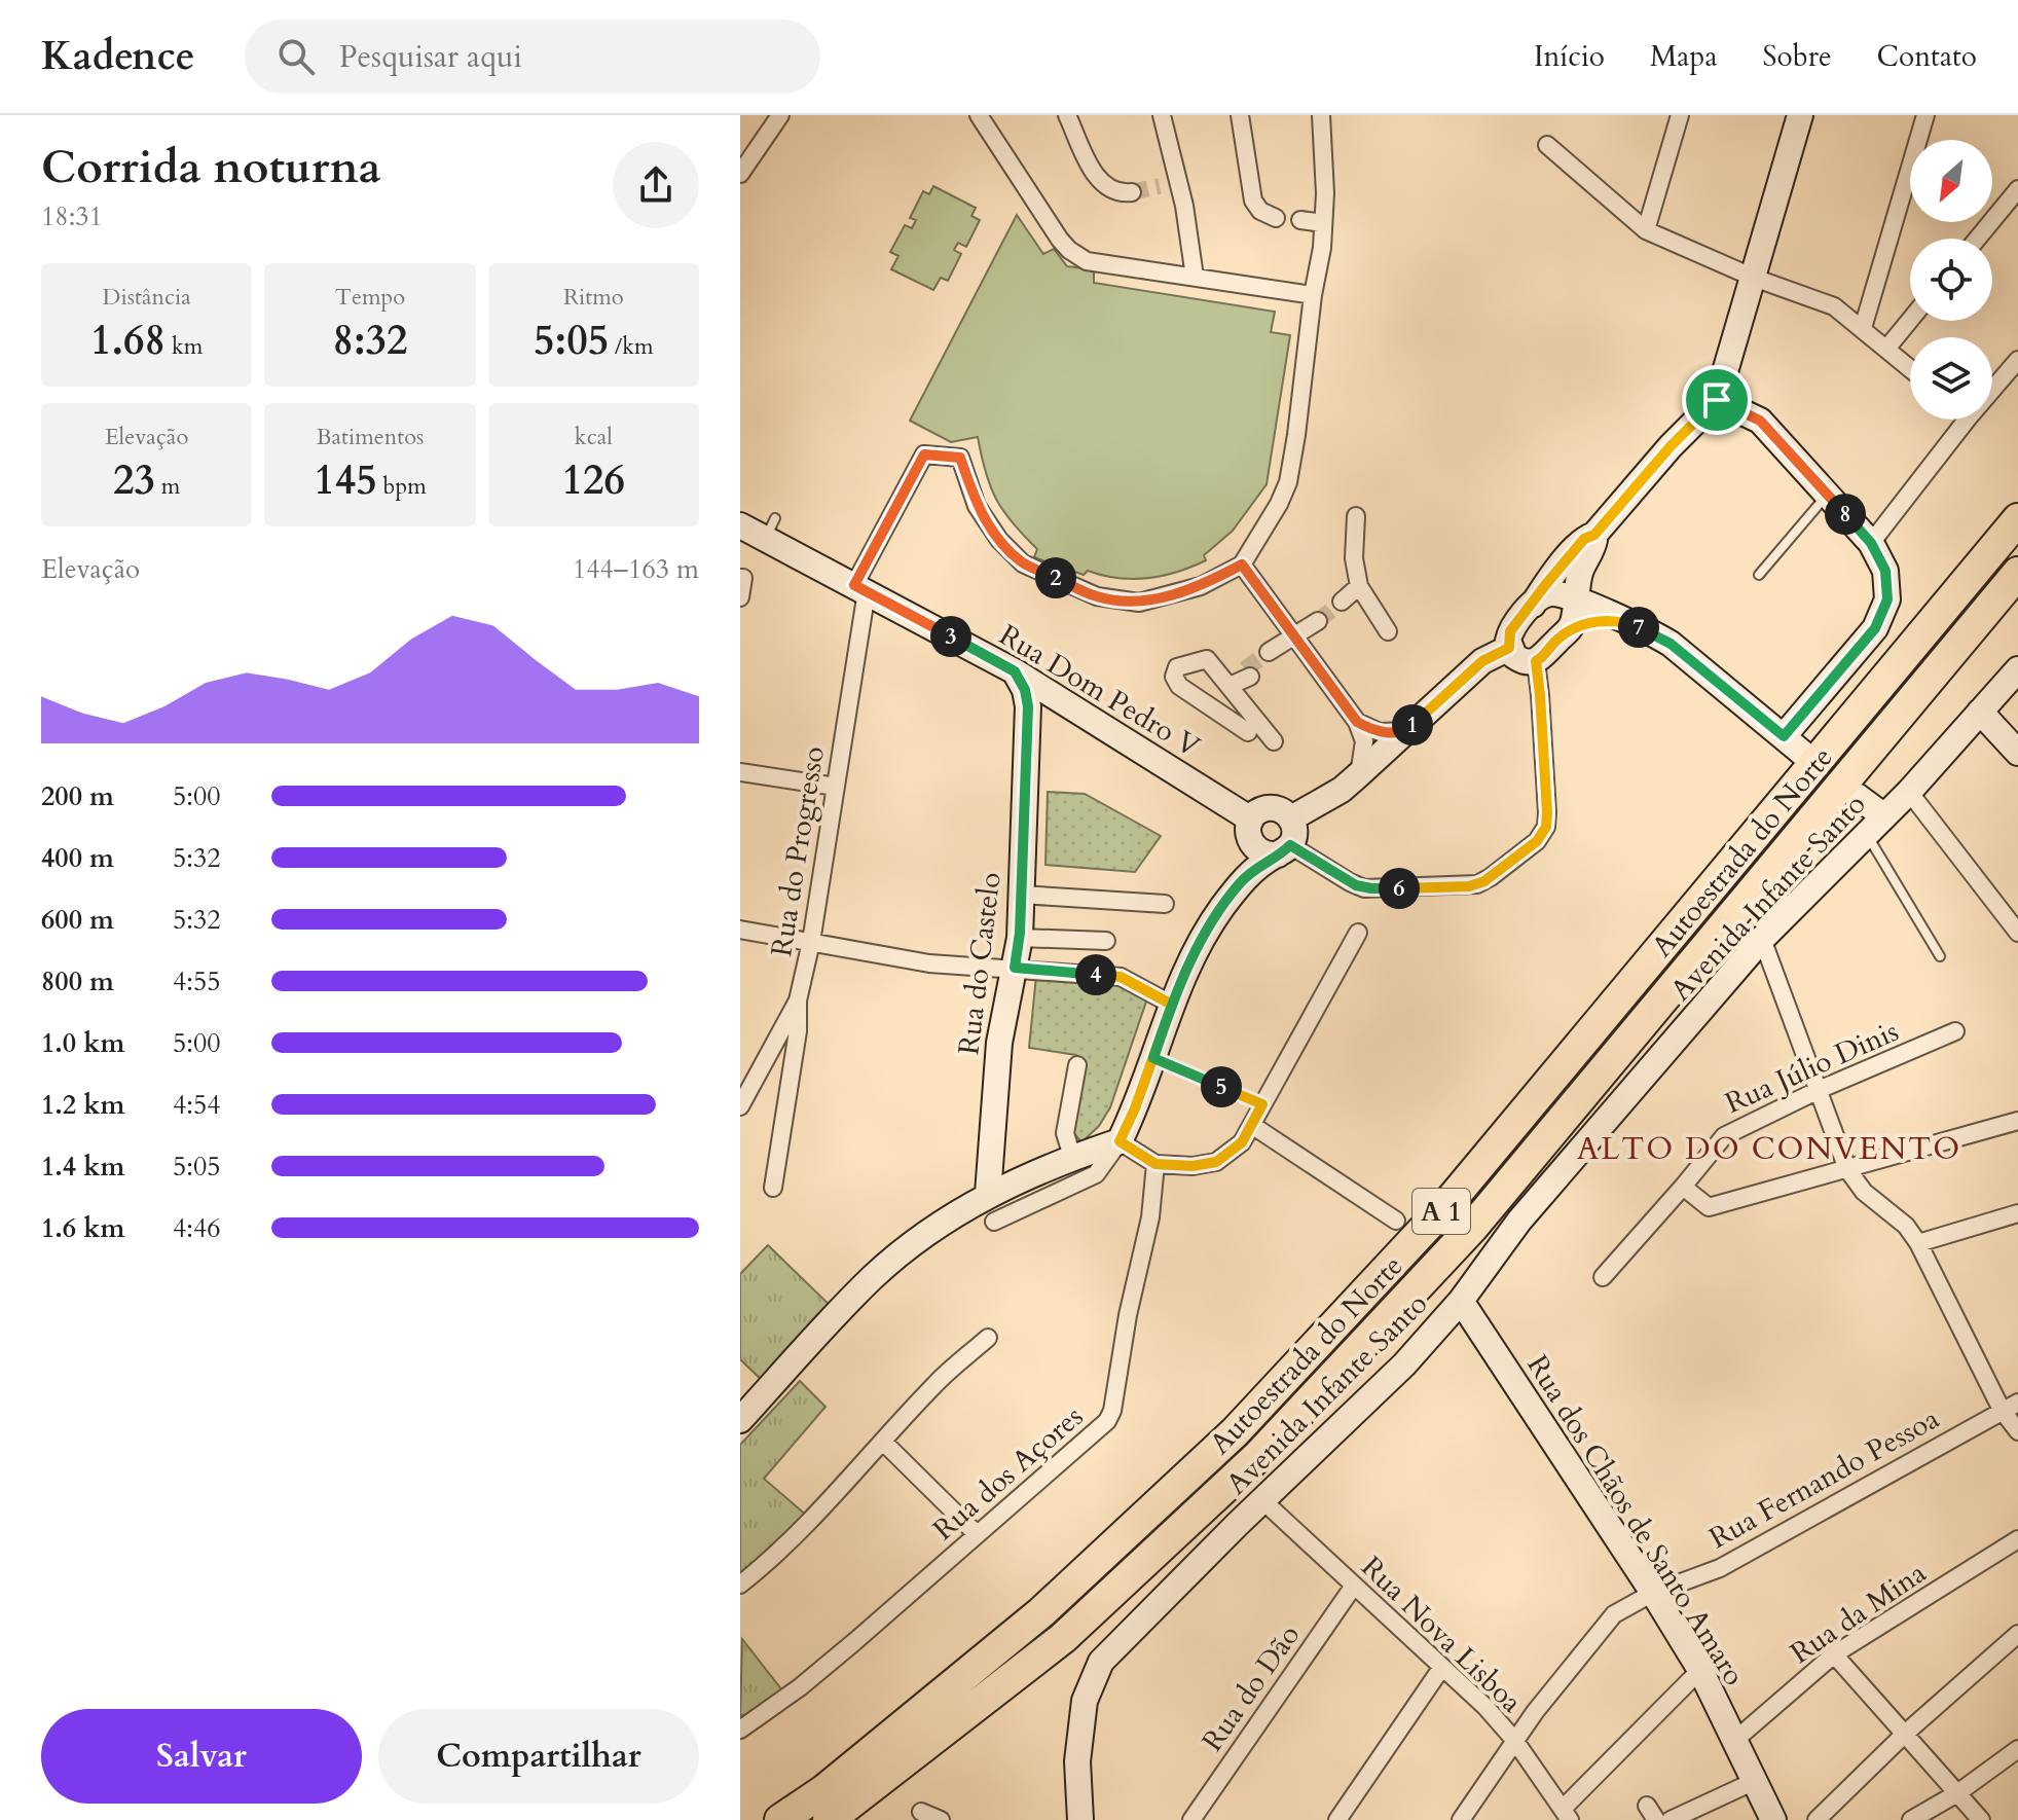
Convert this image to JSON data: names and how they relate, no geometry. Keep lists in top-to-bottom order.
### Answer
{
  "streets": {
    "highway": ["Autoestrada do Norte", "A 1"],
    "street": [
      "Rua Dom Pedro V",
      "Rua do Progresso",
      "Avenida Infante Santo",
      "Rua do Castelo",
      "Rua Júlio Dinis",
      "Rua dos Açores",
      "Rua Fernando Pessoa",
      "Rua dos Chãos de Santo Amaro",
      "Rua da Mina",
      "Rua Nova Lisboa",
      "Rua do Dão"
    ]
  },
  "crossings": [
    ["Rua Dom Pedro V", "Rua do Progresso"],
    ["Rua Dom Pedro V", "Rua do Castelo"],
    ["Avenida Infante Santo", "Rua dos Chãos de Santo Amaro"],
    ["Avenida Infante Santo", "Rua Nova Lisboa"],
    ["Rua Fernando Pessoa", "Rua dos Chãos de Santo Amaro"],
    ["Rua Fernando Pessoa", "Rua Nova Lisboa"],
    ["Rua dos Chãos de Santo Amaro", "Rua da Mina"],
    ["Rua Nova Lisboa", "Rua do Dão"]
  ],
  "districts": ["ALTO DO CONVENTO"],
  "north": "bottom left",
  "page": {
    "header": "Kadence",
    "search": "Pesquisar aqui",
    "nav": [
      "Início",
      "Mapa",
      "Sobre",
      "Contato"
    ],
    "heading": ["Corrida noturna", "18:31"],
    "stats": [
      ["Distância", "1.68 km"],
      ["Tempo", "8:32"],
      ["Ritmo", "5:05 /km"],
      ["Elevação", "23 m"],
      ["Batimentos", "145 bpm"],
      ["kcal", "126"]
    ],
    "pins": [
      "8",
      "2",
      "7",
      "3",
      "1",
      "6",
      "4",
      "5"
    ],
    "chart": ["Elevação", "144–163 m"],
    "list": [
      {
        "name": "200 m",
        "note": "5:00"
      },
      {
        "name": "400 m",
        "note": "5:32"
      },
      {
        "name": "600 m",
        "note": "5:32"
      },
      {
        "name": "800 m",
        "note": "4:55"
      },
      {
        "name": "1.0 km",
        "note": "5:00"
      },
      {
        "name": "1.2 km",
        "note": "4:54"
      },
      {
        "name": "1.4 km",
        "note": "5:05"
      },
      {
        "name": "1.6 km",
        "note": "4:46"
      }
    ],
    "buttons": ["Salvar", "Compartilhar"]
  }
}
